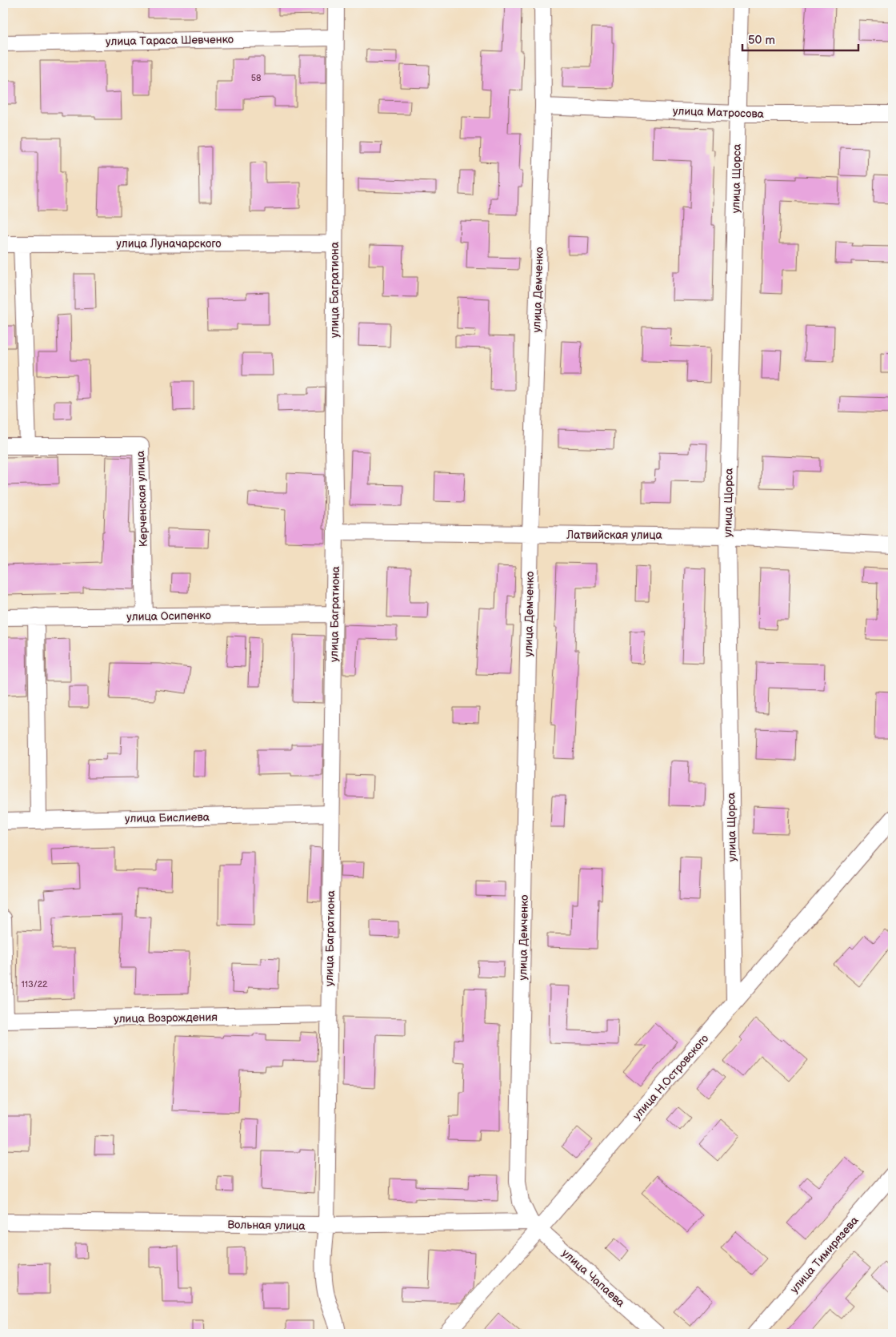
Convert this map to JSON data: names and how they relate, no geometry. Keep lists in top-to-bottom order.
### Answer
{
  "streets": {
    "street": [
      "улица Тараса Шевченко",
      "улица Матросова",
      "улица Щорса",
      "улица Луначарского",
      "улица Багратиона",
      "улица Демченко",
      "Керченская улица",
      "Латвийская улица",
      "улица Осипенко",
      "улица Бислиева",
      "улица Возрождения",
      "улица Н.Островского",
      "Вольная улица",
      "улица Тимирязева",
      "улица Чапаева"
    ]
  },
  "crossings": [
    ["улица Тараса Шевченко", "улица Багратиона"],
    ["улица Матросова", "улица Щорса"],
    ["улица Матросова", "улица Демченко"],
    ["улица Щорса", "Латвийская улица"],
    ["улица Щорса", "улица Н.Островского"],
    ["улица Луначарского", "улица Багратиона"],
    ["улица Багратиона", "Латвийская улица"],
    ["улица Багратиона", "улица Осипенко"],
    ["улица Багратиона", "улица Бислиева"],
    ["улица Багратиона", "улица Возрождения"],
    ["улица Багратиона", "Вольная улица"],
    ["улица Демченко", "Латвийская улица"],
    ["улица Демченко", "улица Н.Островского"],
    ["улица Демченко", "Вольная улица"],
    ["улица Демченко", "улица Чапаева"],
    ["Керченская улица", "улица Осипенко"],
    ["улица Н.Островского", "Вольная улица"],
    ["улица Н.Островского", "улица Чапаева"],
    ["Вольная улица", "улица Чапаева"]
  ],
  "house_numbers": ["58", "113/22"],
  "scale_bar": "50 m"
}
